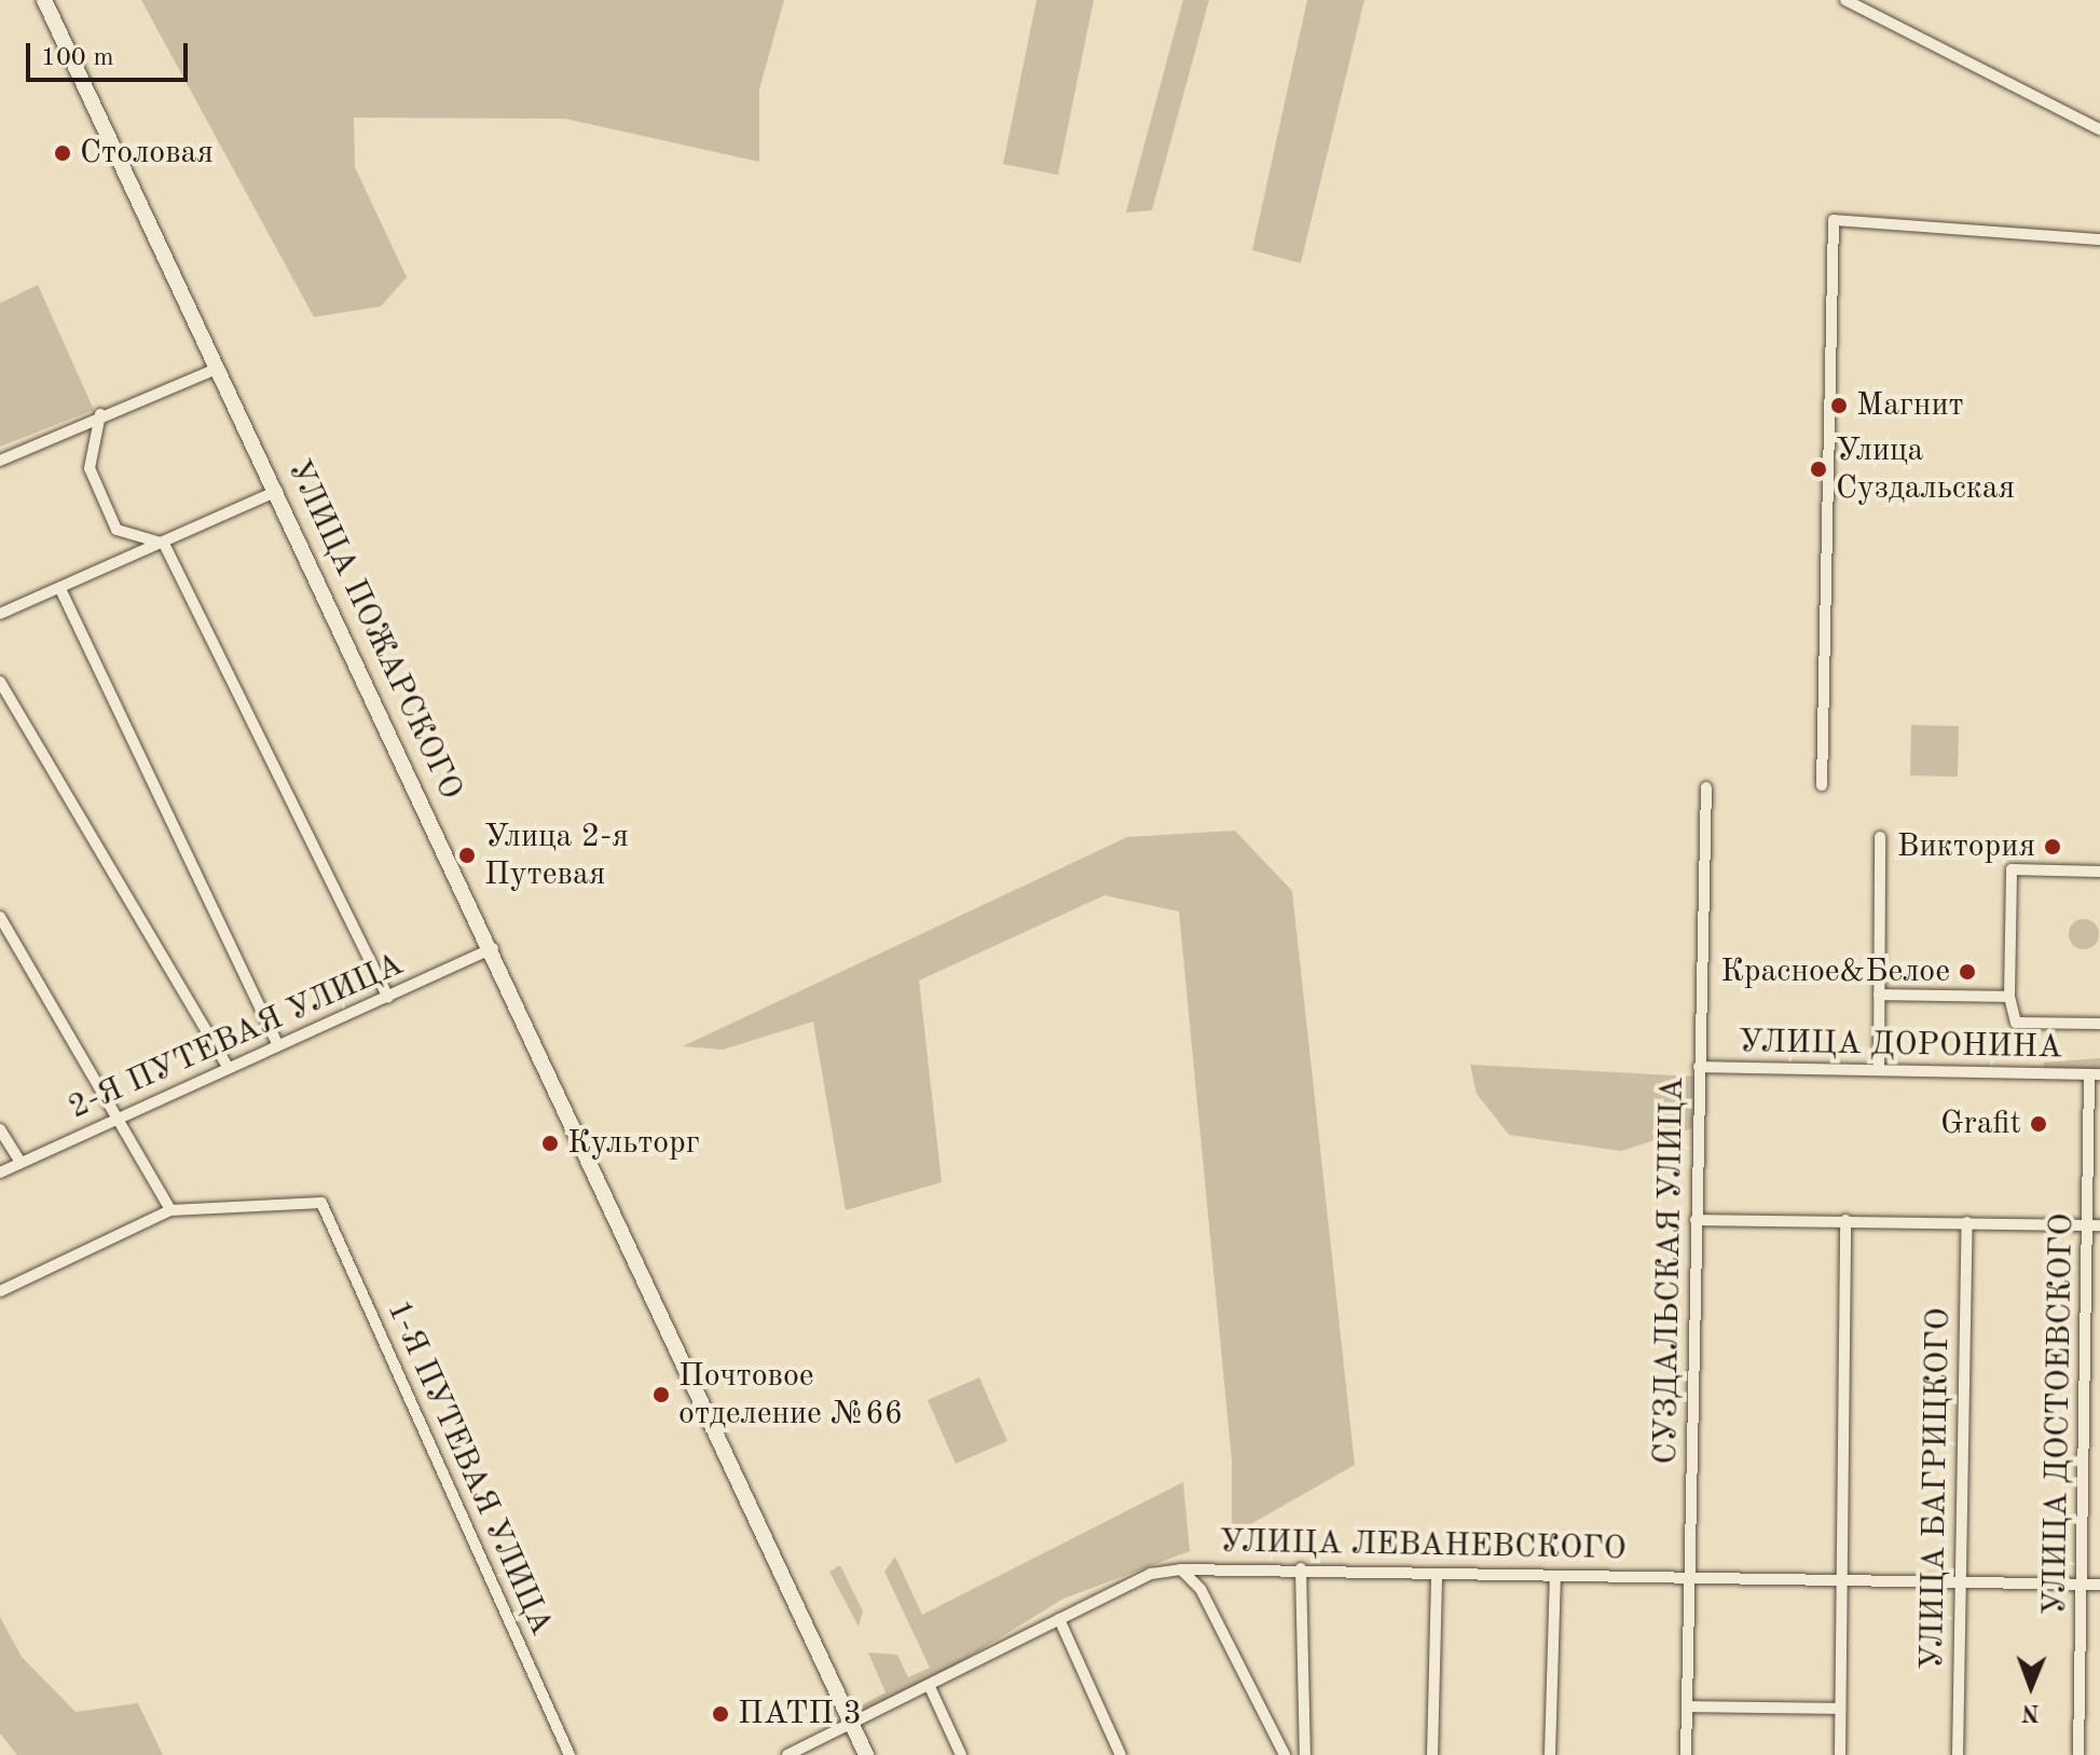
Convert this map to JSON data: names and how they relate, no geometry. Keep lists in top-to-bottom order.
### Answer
{
  "streets": {
    "street": [
      "УЛИЦА ПОЖАРСКОГО",
      "2-Я ПУТЕВАЯ УЛИЦА",
      "УЛИЦА ДОРОНИНА",
      "СУЗДАЛЬСКАЯ УЛИЦА",
      "УЛИЦА ДОСТОЕВСКОГО",
      "1-Я ПУТЕВАЯ УЛИЦА",
      "УЛИЦА БАГРИЦКОГО",
      "УЛИЦА ЛЕВАНЕВСКОГО"
    ]
  },
  "crossings": [
    ["УЛИЦА ПОЖАРСКОГО", "2-Я ПУТЕВАЯ УЛИЦА"],
    ["УЛИЦА ПОЖАРСКОГО", "УЛИЦА ЛЕВАНЕВСКОГО"],
    ["УЛИЦА ДОРОНИНА", "СУЗДАЛЬСКАЯ УЛИЦА"],
    ["УЛИЦА ДОРОНИНА", "УЛИЦА ДОСТОЕВСКОГО"],
    ["СУЗДАЛЬСКАЯ УЛИЦА", "УЛИЦА ЛЕВАНЕВСКОГО"],
    ["УЛИЦА ДОСТОЕВСКОГО", "УЛИЦА ЛЕВАНЕВСКОГО"],
    ["УЛИЦА БАГРИЦКОГО", "УЛИЦА ЛЕВАНЕВСКОГО"]
  ],
  "places": [
    "Столовая",
    "Магнит",
    "Улица Суздальская",
    "Виктория",
    "Улица 2-я Путевая",
    "Красное&Белое",
    "Grafit",
    "Культорг",
    "Почтовое отделение №66",
    "ПАТП 3"
  ],
  "scale_bar": "100 m",
  "north": "bottom"
}
